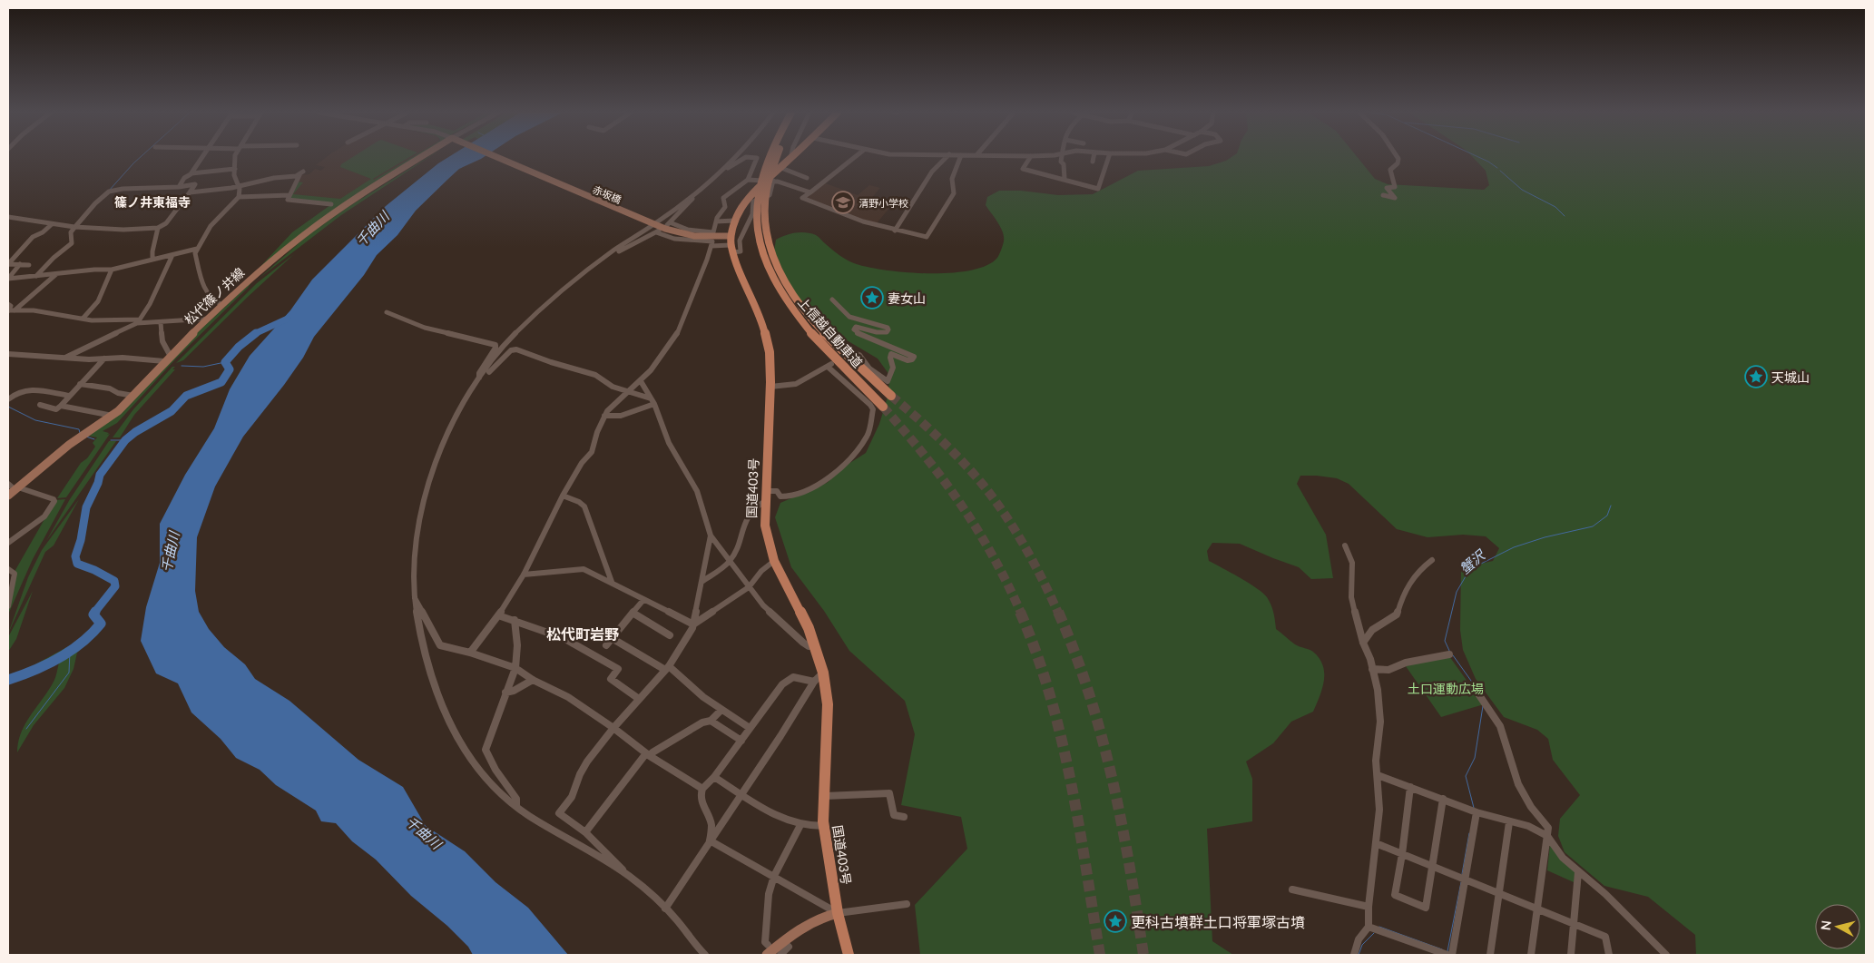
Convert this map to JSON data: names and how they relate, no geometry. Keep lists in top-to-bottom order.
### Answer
{
  "streets": {
    "highway": ["上信越自動車道", "国道403号"],
    "main road": ["赤坂橋", "松代篠ノ井線"]
  },
  "districts": ["篠ノ井東福寺", "松代町岩野"],
  "water": ["千曲川", "蟹沢"],
  "parks": ["土口運動広場"],
  "places": {
    "school or university": ["清野小学校"],
    "place": ["妻女山", "天城山", "更科古墳群土口将軍塚古墳"]
  },
  "north": "left"
}
